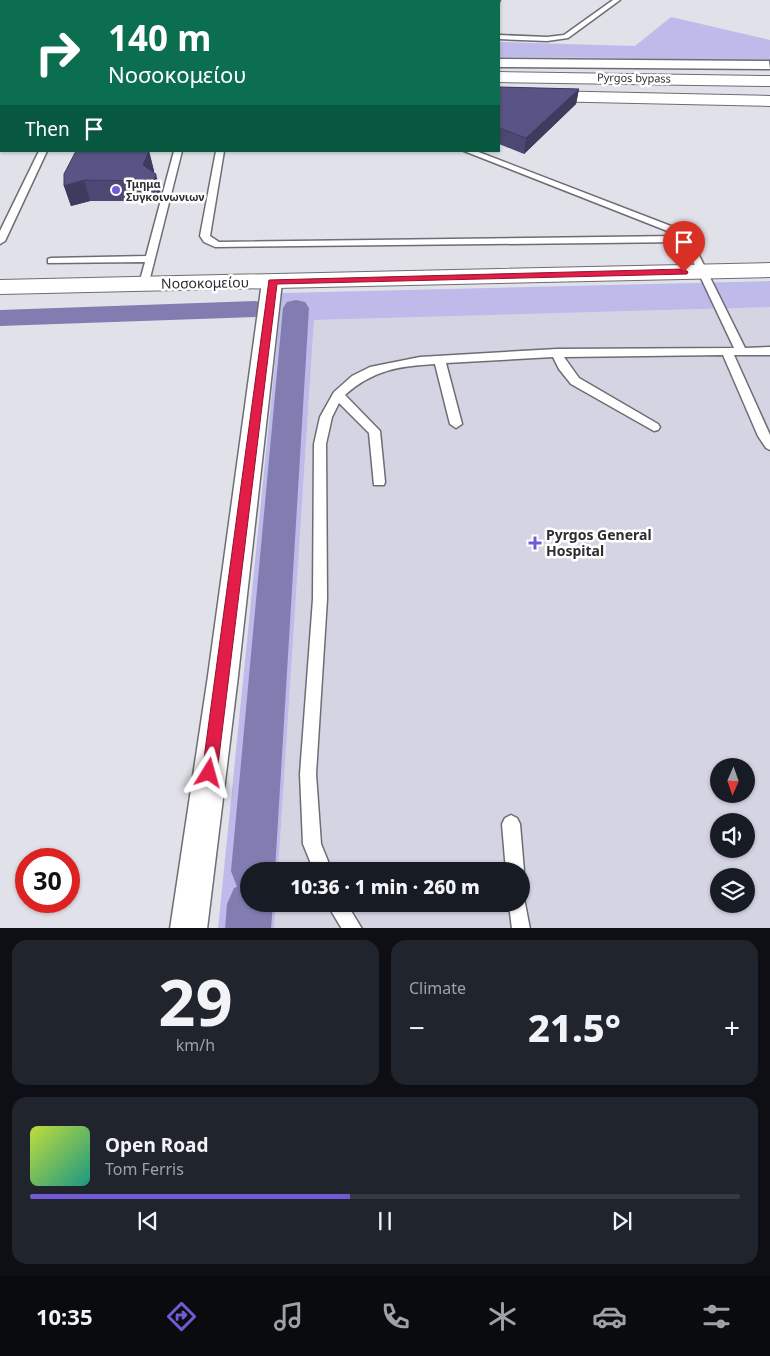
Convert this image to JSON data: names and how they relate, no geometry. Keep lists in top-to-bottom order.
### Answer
{
  "streets": {
    "main road": ["Pyrgos bypass", "Νοσοκομείου"]
  },
  "places": {
    "other": ["Τμημα Συγκοινωνιων"],
    "health": ["Pyrgos General Hospital"]
  },
  "north": "bottom",
  "page": {
    "turn": ["140 m", "Νοσοκομείου"],
    "then": "Then",
    "limit": "30",
    "trip": "10:36 · 1 min · 260 m",
    "tile": [
      ["29", "km/h"],
      "Climate"
    ],
    "heat": ["−", "21.5°", "+"],
    "song": ["Open Road", "Tom Ferris"],
    "tabs": "10:35"
  }
}
